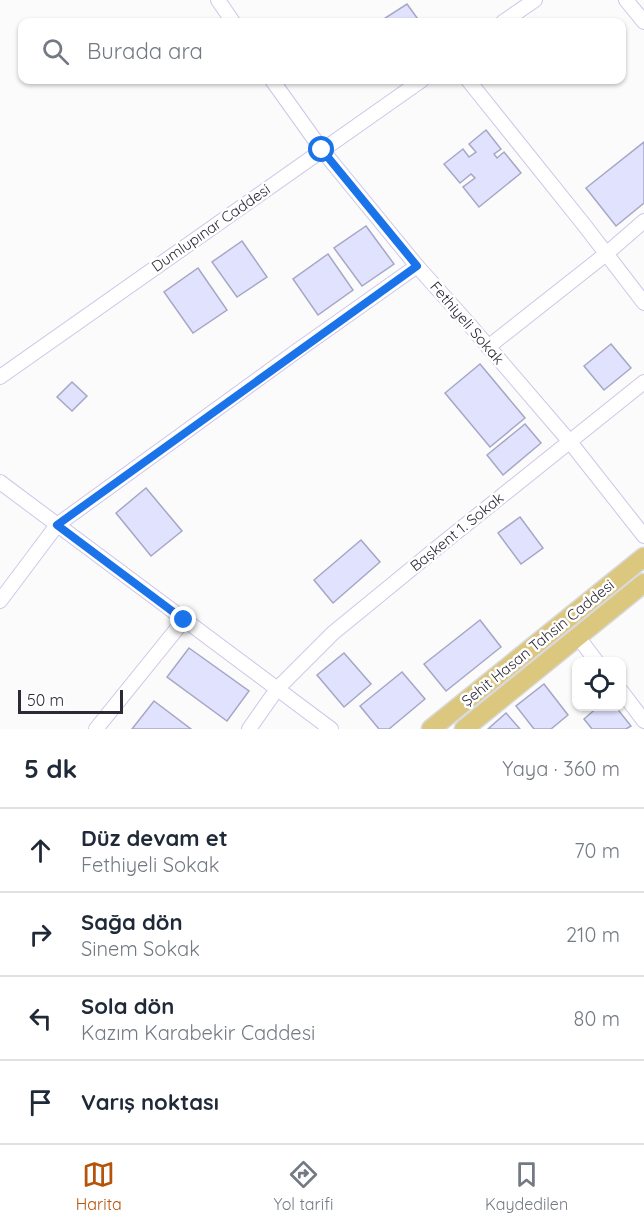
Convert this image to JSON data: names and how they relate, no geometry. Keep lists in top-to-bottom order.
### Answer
{
  "streets": {
    "main road": ["Şehit Hasan Tahsin Caddesi"],
    "street": ["Dumlupınar Caddesi", "Fethiyeli Sokak", "Başkent 1. Sokak"]
  },
  "crossings": [
    ["Dumlupınar Caddesi", "Fethiyeli Sokak"],
    ["Fethiyeli Sokak", "Başkent 1. Sokak"]
  ],
  "scale_bar": "50 m",
  "page": {
    "search": "Burada ara",
    "scale": "50 m",
    "heading": ["5 dk", "Yaya · 360 m"],
    "list": [
      ["Düz devam et", "Fethiyeli Sokak", "70 m"],
      ["Sağa dön", "Sinem Sokak", "210 m"],
      ["Sola dön", "Kazım Karabekir Caddesi", "80 m"],
      "Varış noktası"
    ],
    "nav": ["Harita", "Yol tarifi", "Kaydedilen"]
  }
}
